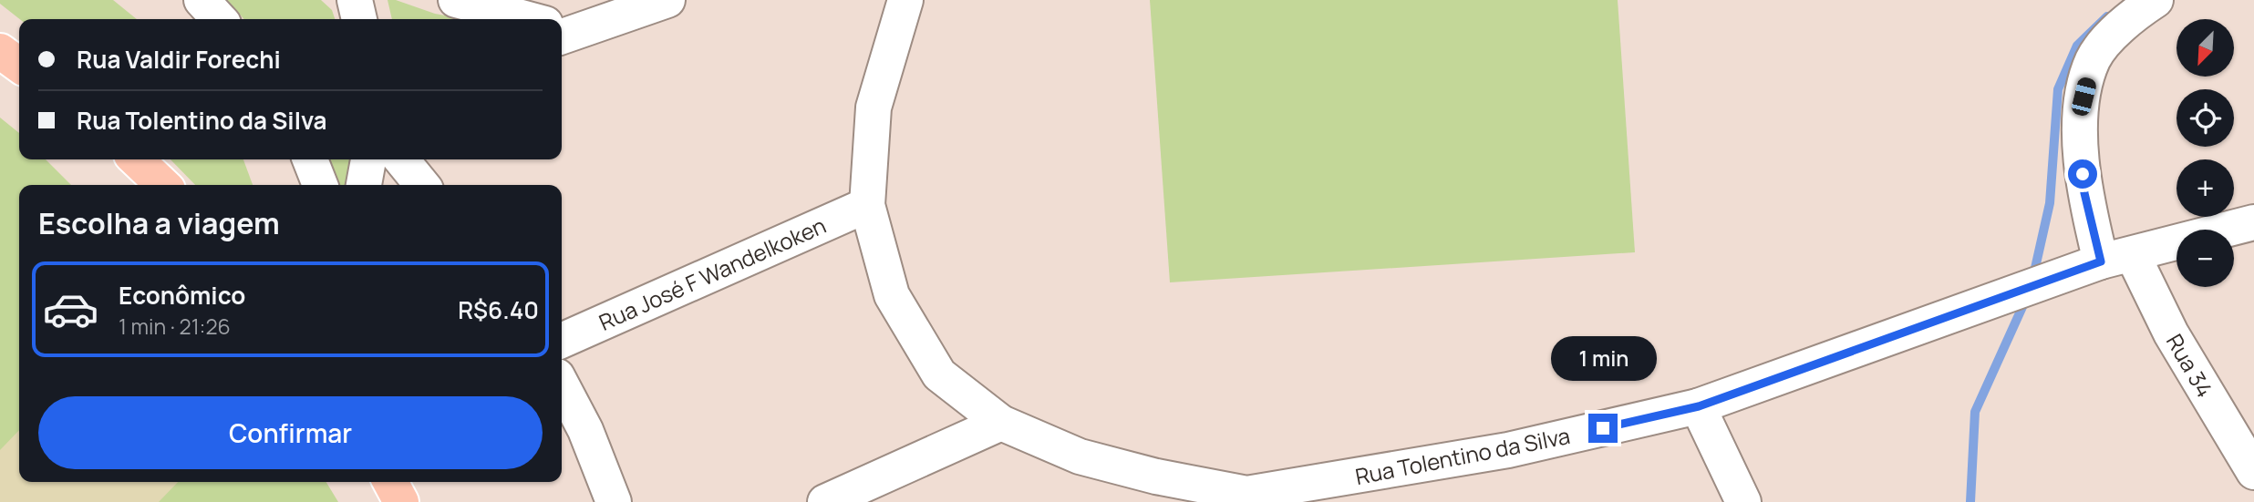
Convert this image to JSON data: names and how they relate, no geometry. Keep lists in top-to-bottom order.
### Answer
{
  "streets": {
    "street": ["Rua José F Wandelkoken", "Rua 34", "Rua Tolentino da Silva"]
  },
  "crossings": [
    ["Rua 34", "Rua Tolentino da Silva"]
  ],
  "north": "bottom left",
  "page": {
    "map_buttons": ["+", "−"],
    "banner": ["Rua Valdir Forechi", "Rua Tolentino da Silva"],
    "heading": "Escolha a viagem",
    "list": [
      {
        "name": "Econômico",
        "note": "1 min · 21:26",
        "value": "R$6.40"
      }
    ],
    "bubble": "1 min",
    "buttons": "Confirmar"
  }
}
